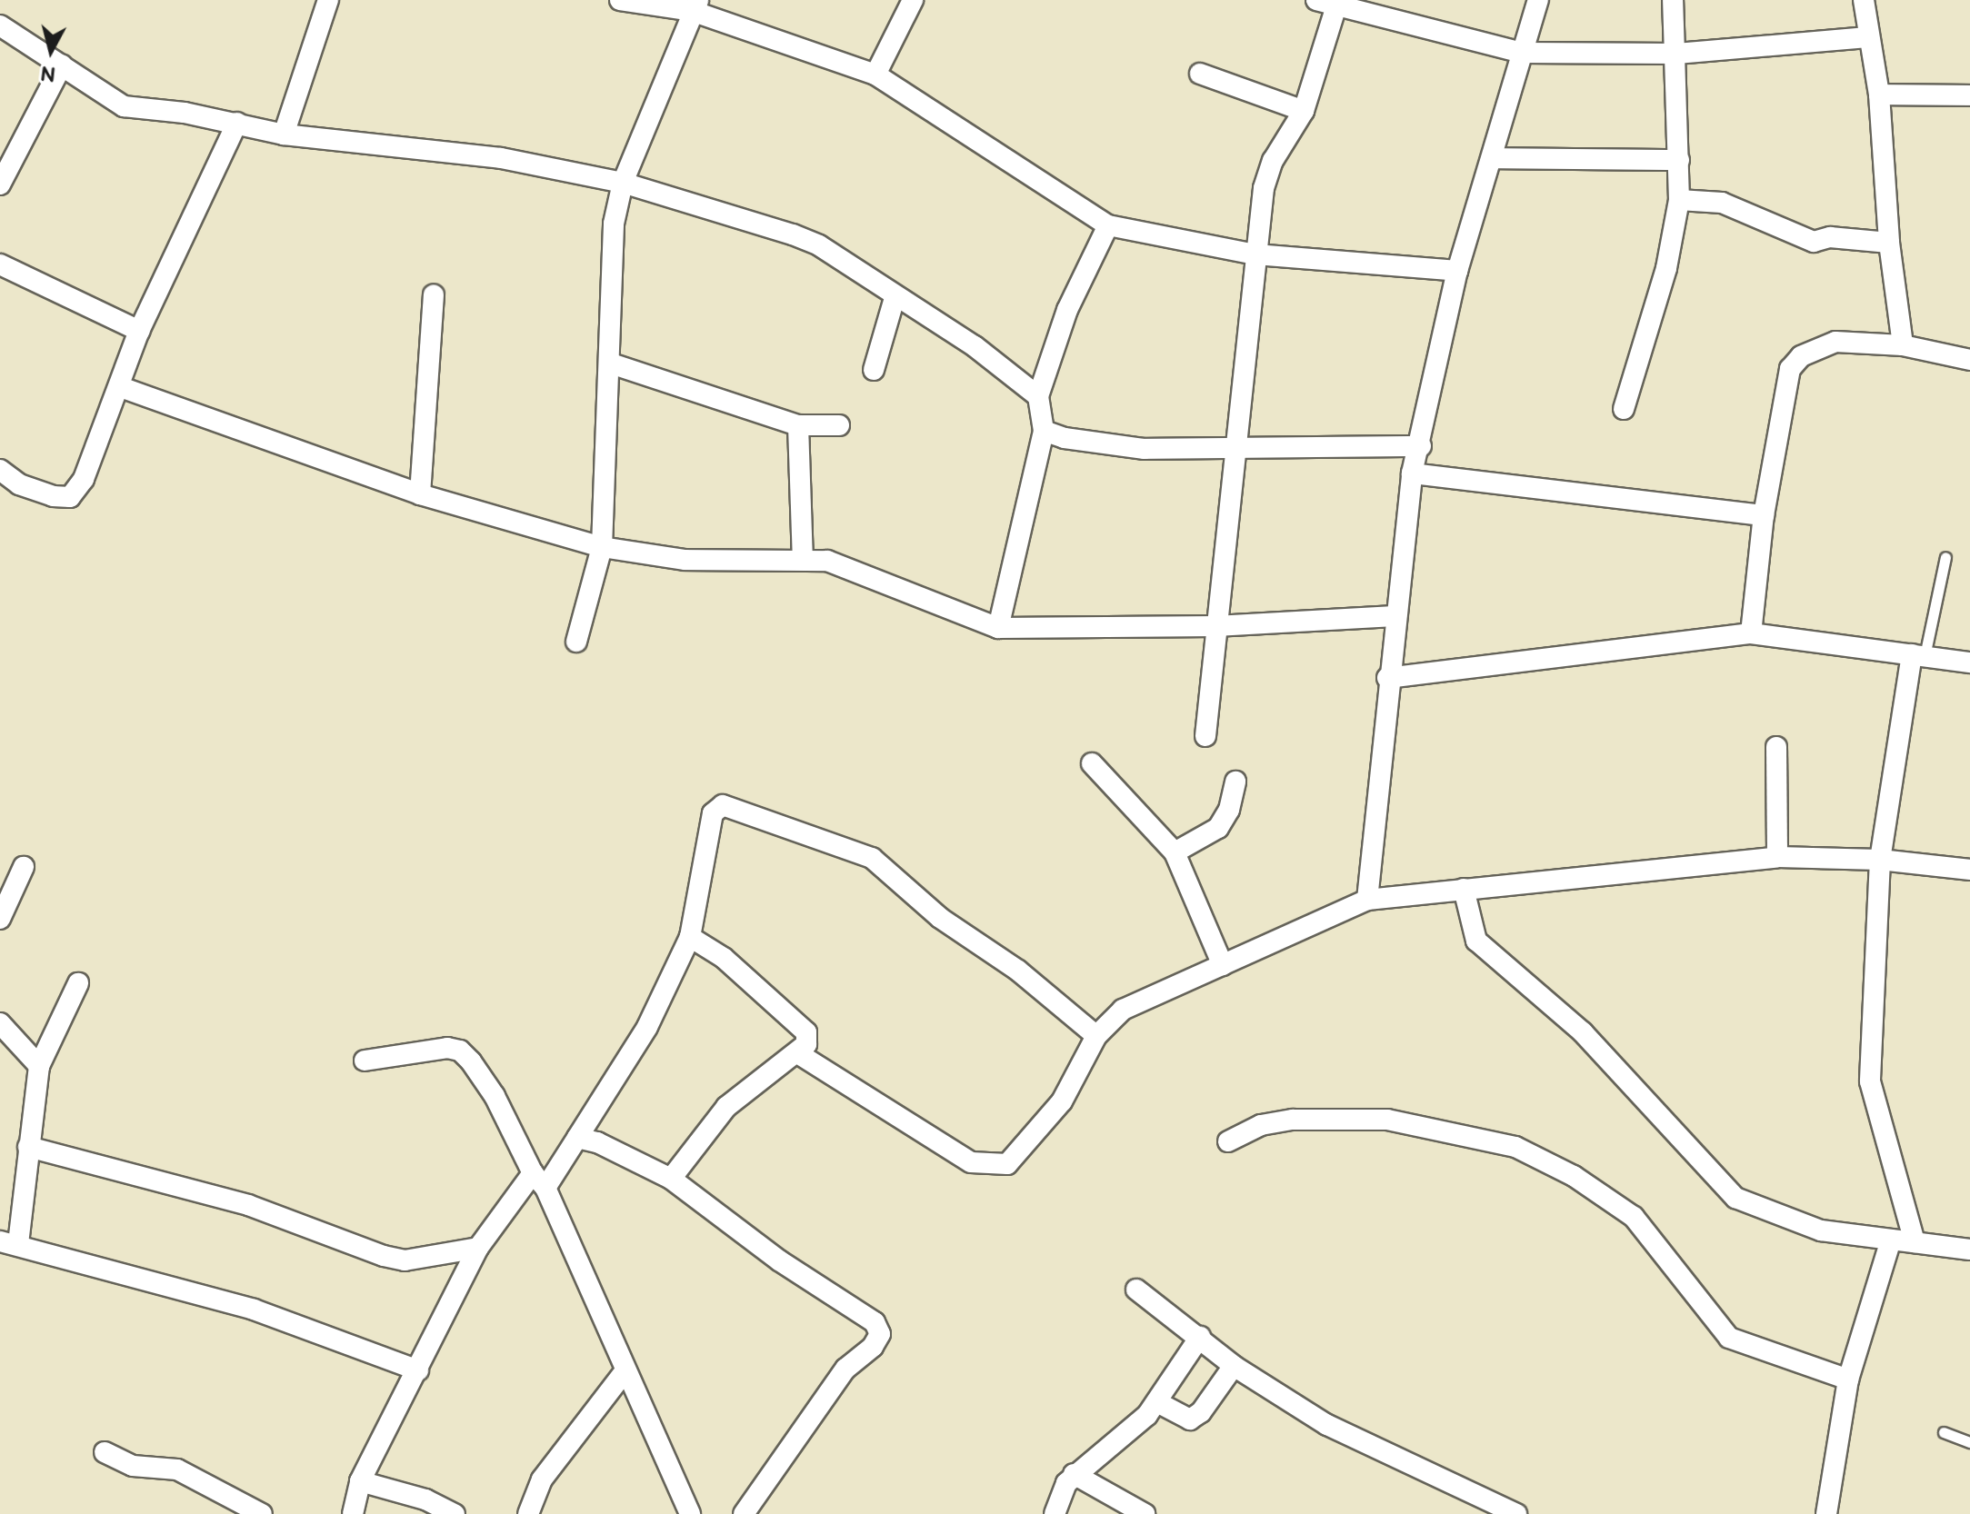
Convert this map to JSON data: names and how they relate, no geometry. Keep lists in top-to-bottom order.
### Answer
{
  "north": "bottom"
}
